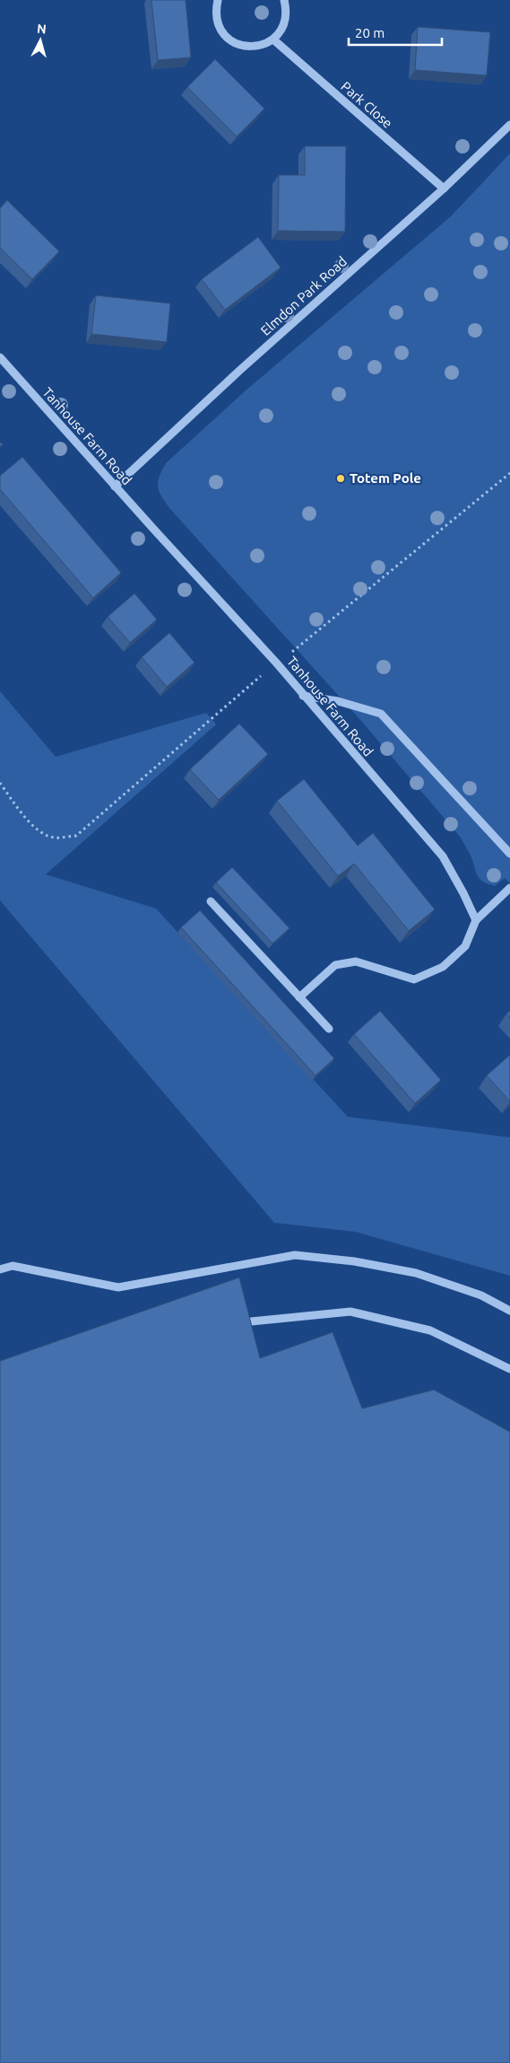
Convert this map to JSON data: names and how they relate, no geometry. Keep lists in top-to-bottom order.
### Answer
{
  "streets": {
    "street": ["Park Close", "Elmdon Park Road", "Tanhouse Farm Road"]
  },
  "crossings": [
    ["Park Close", "Elmdon Park Road"],
    ["Elmdon Park Road", "Tanhouse Farm Road"]
  ],
  "places": ["Totem Pole"],
  "scale_bar": "20 m",
  "north": "top"
}
